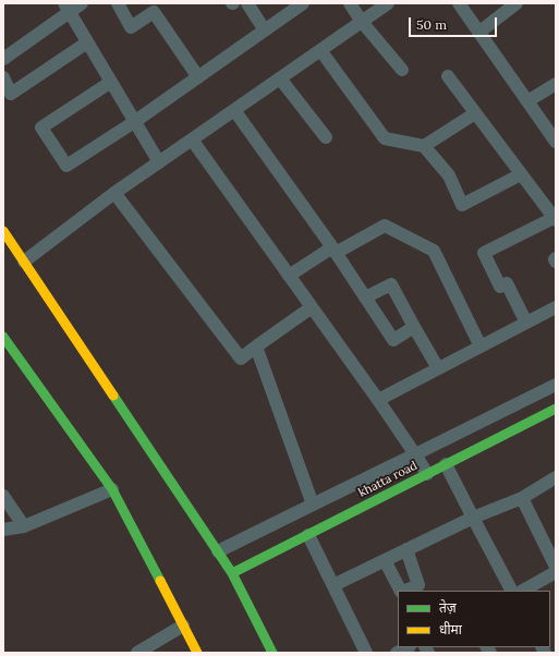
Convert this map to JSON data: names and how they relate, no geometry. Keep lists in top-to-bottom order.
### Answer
{
  "streets": {
    "street": ["khatta road"]
  },
  "legend": ["तेज़", "धीमा"],
  "scale_bar": "50 m"
}
